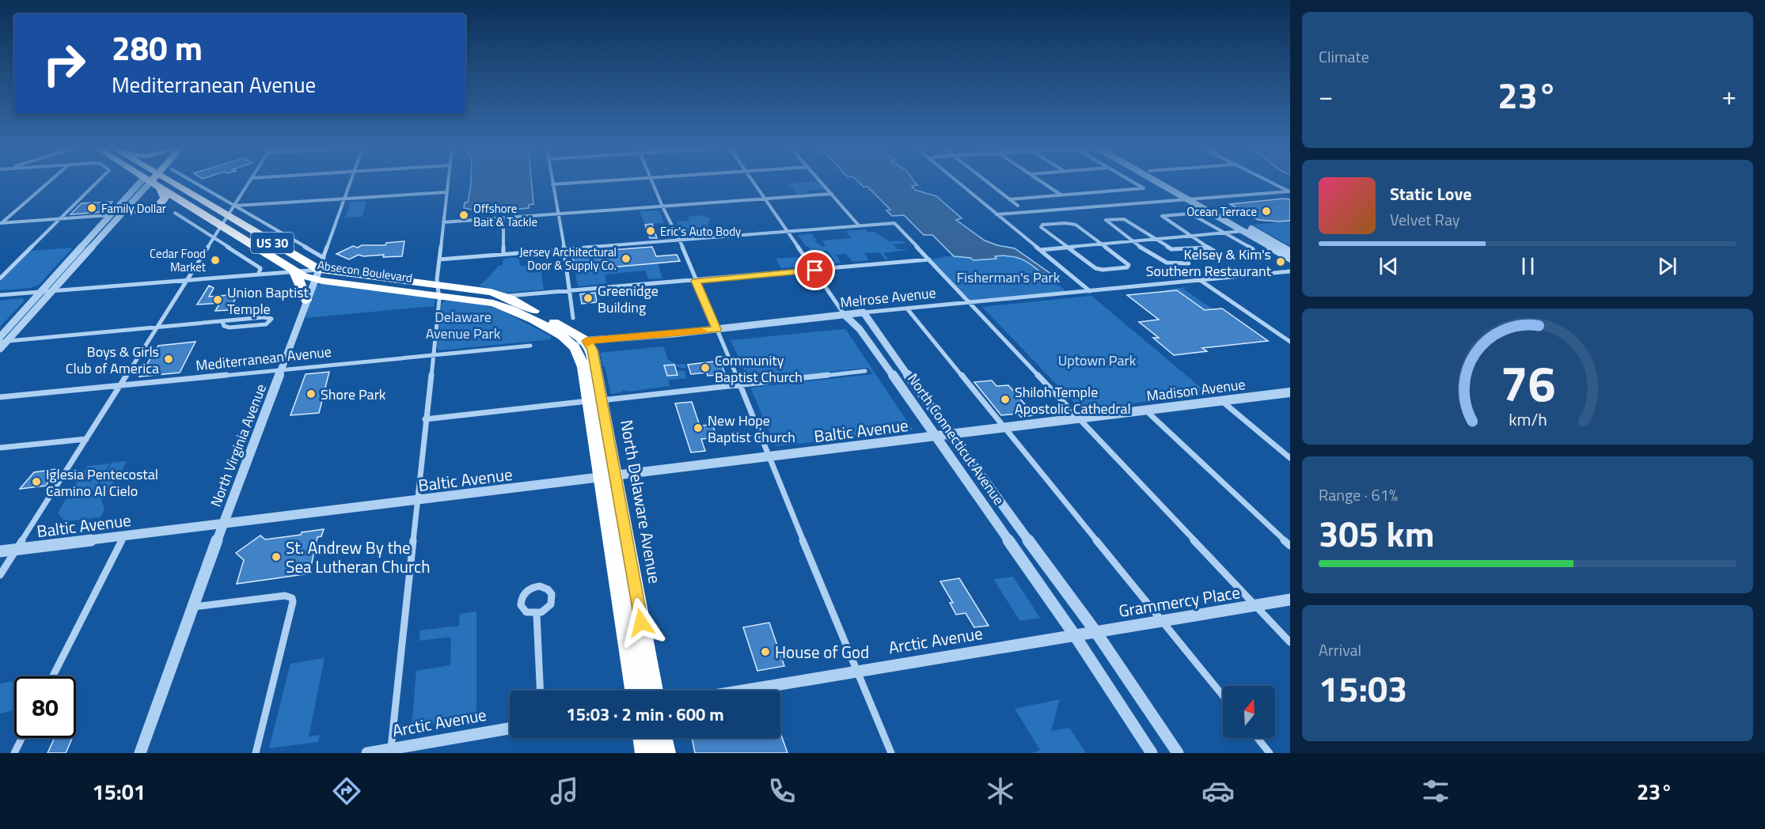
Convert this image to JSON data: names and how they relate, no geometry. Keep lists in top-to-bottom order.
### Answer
{
  "streets": {
    "highway": ["US 30", "Absecon Boulevard", "North Delaware Avenue"],
    "street": [
      "Melrose Avenue",
      "Mediterranean Avenue",
      "Madison Avenue",
      "Baltic Avenue",
      "North Connecticut Avenue",
      "North Virginia Avenue",
      "Grammercy Place",
      "Arctic Avenue"
    ]
  },
  "crossings": [
    ["Absecon Boulevard", "North Virginia Avenue"],
    ["Absecon Boulevard", "North Delaware Avenue"],
    ["Melrose Avenue", "North Connecticut Avenue"],
    ["Mediterranean Avenue", "North Virginia Avenue"],
    ["Madison Avenue", "Baltic Avenue"],
    ["Madison Avenue", "North Connecticut Avenue"],
    ["Baltic Avenue", "North Connecticut Avenue"],
    ["Baltic Avenue", "North Virginia Avenue"],
    ["Baltic Avenue", "North Delaware Avenue"],
    ["North Connecticut Avenue", "Grammercy Place"],
    ["North Connecticut Avenue", "Arctic Avenue"],
    ["Grammercy Place", "Arctic Avenue"]
  ],
  "parks": ["Fisherman's Park", "Delaware Avenue Park", "Uptown Park"],
  "places": [
    "Family Dollar",
    "Ocean Terrace",
    "Offshore Bait & Tackle",
    "Eric's Auto Body",
    "Jersey Architectural Door & Supply Co.",
    "Cedar Food Market",
    "Kelsey & Kim's Southern Restaurant",
    "Greenidge Building",
    "Union Baptist Temple",
    "Boys & Girls Club of America",
    "Community Baptist Church",
    "Shore Park",
    "Shiloh Temple Apostolic Cathedral",
    "New Hope Baptist Church",
    "Iglesia Pentecostal Camino Al Cielo",
    "St. Andrew By the Sea Lutheran Church",
    "House of God"
  ],
  "north": "top",
  "page": {
    "tile": [
      "Climate",
      ["Range · 61%", "305 km"],
      ["Arrival", "15:03"]
    ],
    "turn": ["280 m", "Mediterranean Avenue"],
    "heat": ["−", "23°", "+"],
    "song": ["Static Love", "Velvet Ray"],
    "limit": "80",
    "trip": "15:03 · 2 min · 600 m",
    "tabs": ["15:01", "23°"],
    "gauge": ["76", "km/h"]
  }
}
